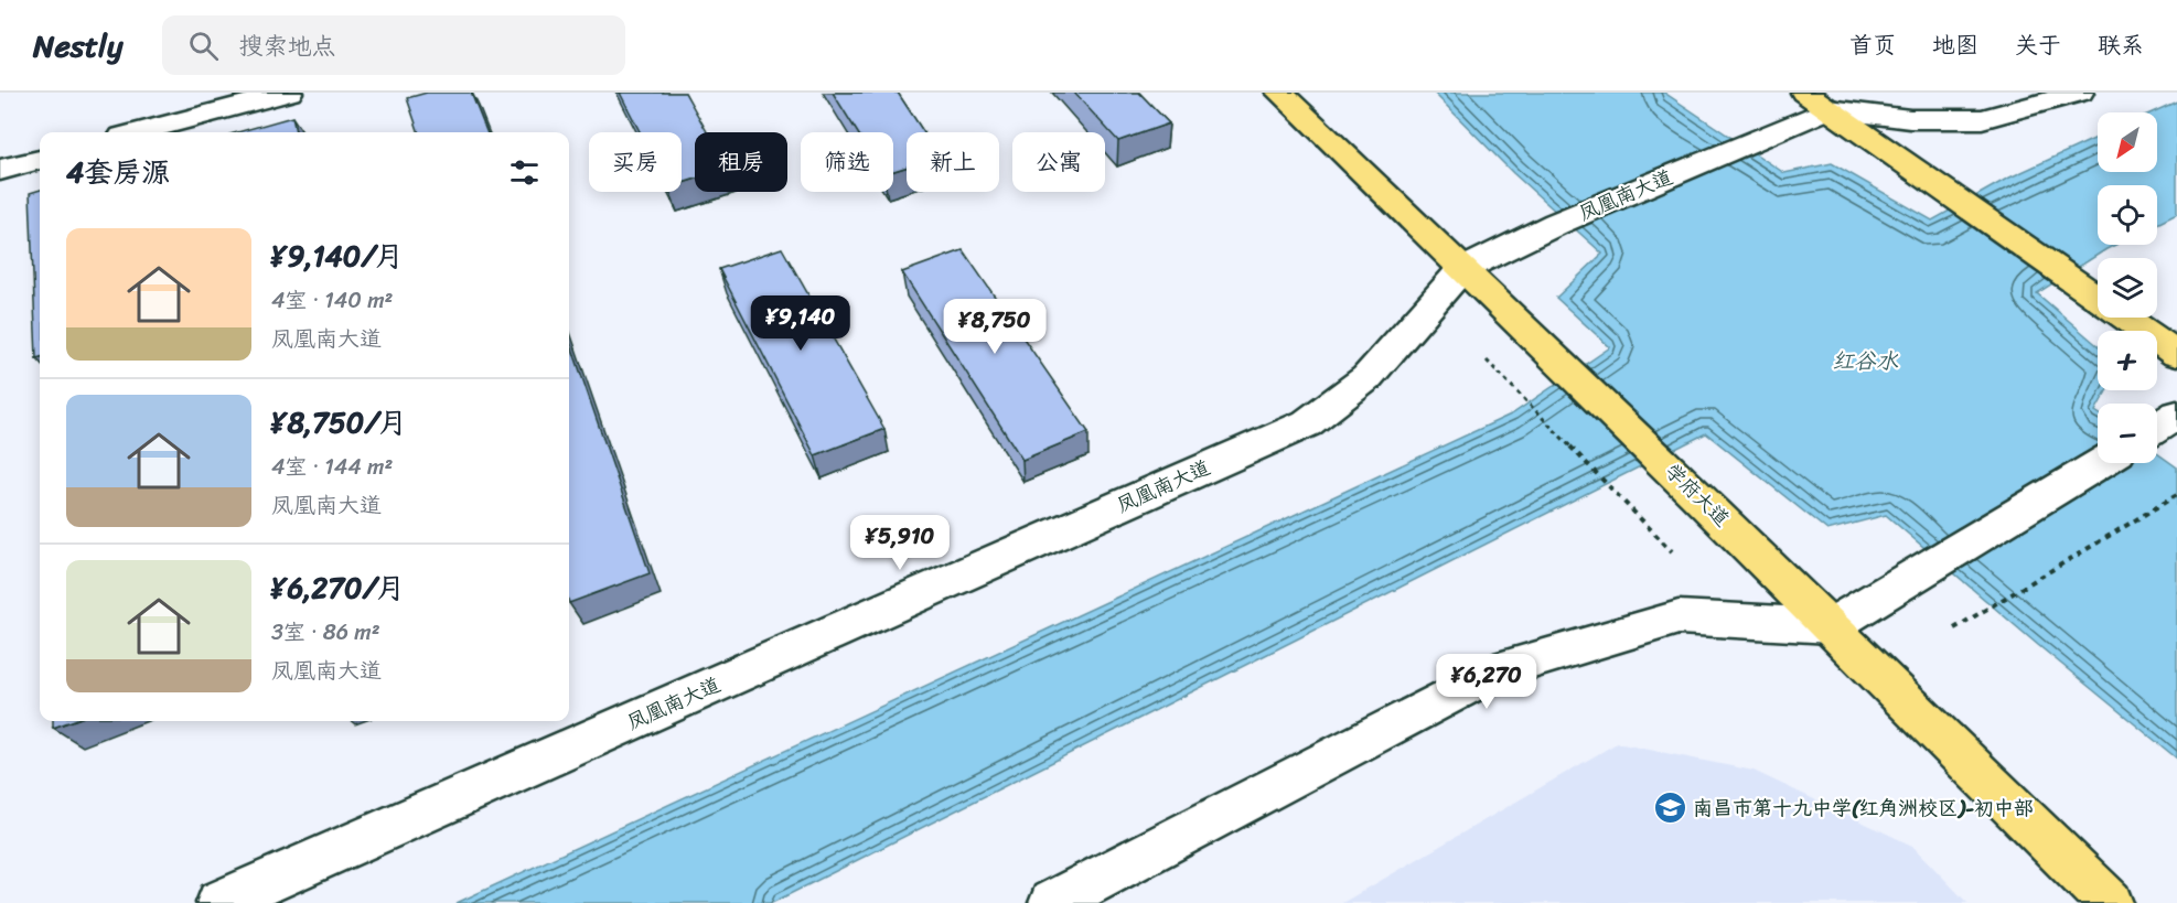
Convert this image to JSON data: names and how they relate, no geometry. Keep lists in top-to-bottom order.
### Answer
{
  "streets": {
    "main road": ["凤凰南大道", "学府大道"]
  },
  "crossings": [
    ["凤凰南大道", "学府大道"]
  ],
  "water": ["红谷水"],
  "places": {
    "school or university": ["南昌市第十九中学(红角洲校区)-初中部"]
  },
  "north": "bottom left",
  "page": {
    "header": "Nestly",
    "search": "搜索地点",
    "nav": [
      "首页",
      "地图",
      "关于",
      "联系"
    ],
    "map_buttons": ["+", "−"],
    "chip": [
      "买房",
      "租房",
      "筛选",
      "新上",
      "公寓"
    ],
    "heading": "4套房源",
    "list": [
      {
        "name": "¥9,140/月",
        "note": "4室 · 140 m² · 凤凰南大道"
      },
      {
        "name": "¥8,750/月",
        "note": "4室 · 144 m² · 凤凰南大道"
      },
      {
        "name": "¥6,270/月",
        "note": "3室 · 86 m² · 凤凰南大道"
      }
    ],
    "price": [
      "¥9,140",
      "¥8,750",
      "¥5,910",
      "¥6,270"
    ]
  }
}
